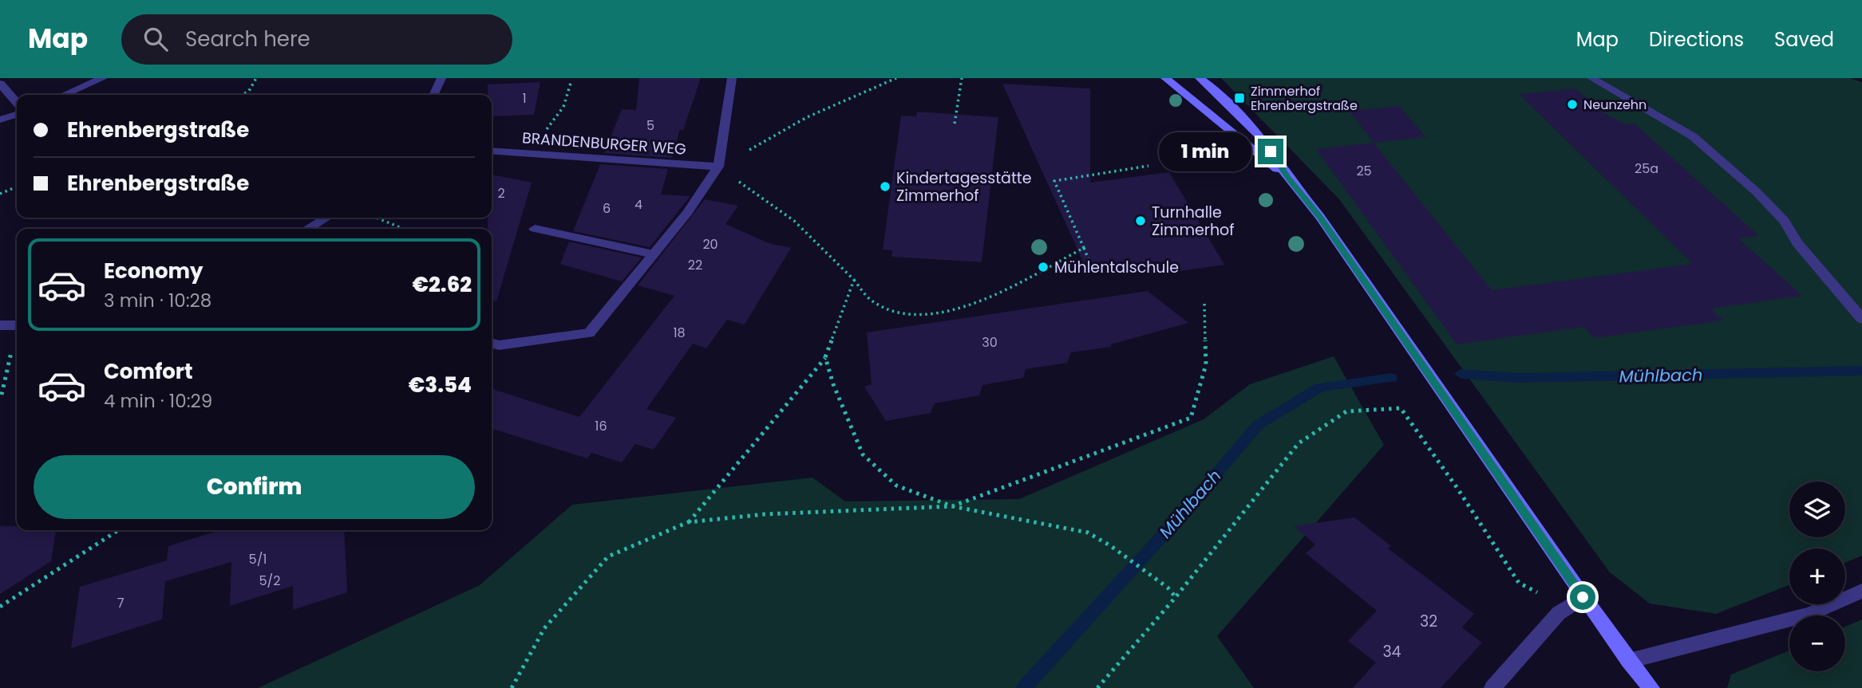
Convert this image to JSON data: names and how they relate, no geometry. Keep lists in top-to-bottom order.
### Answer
{
  "streets": {
    "street": ["BRANDENBURGER WEG"]
  },
  "water": ["Mühlbach"],
  "places": {
    "transit": ["Zimmerhof Ehrenbergstraße"],
    "other": [
      "Neunzehn",
      "Kindertagesstätte Zimmerhof",
      "Turnhalle Zimmerhof",
      "Mühlentalschule"
    ]
  },
  "house_numbers": [
    "1",
    "5",
    "25a",
    "25",
    "2",
    "4",
    "6",
    "20",
    "22",
    "18",
    "30",
    "16",
    "5/1",
    "5/2",
    "7",
    "32",
    "34"
  ],
  "page": {
    "header": "Map",
    "search": "Search here",
    "nav": ["Map", "Directions", "Saved"],
    "banner": ["Ehrenbergstraße", "Ehrenbergstraße"],
    "bubble": "1 min",
    "list": [
      {
        "name": "Economy",
        "note": "3 min · 10:28",
        "value": "€2.62"
      },
      {
        "name": "Comfort",
        "note": "4 min · 10:29",
        "value": "€3.54"
      }
    ],
    "buttons": "Confirm",
    "map_buttons": ["+", "−"]
  }
}
